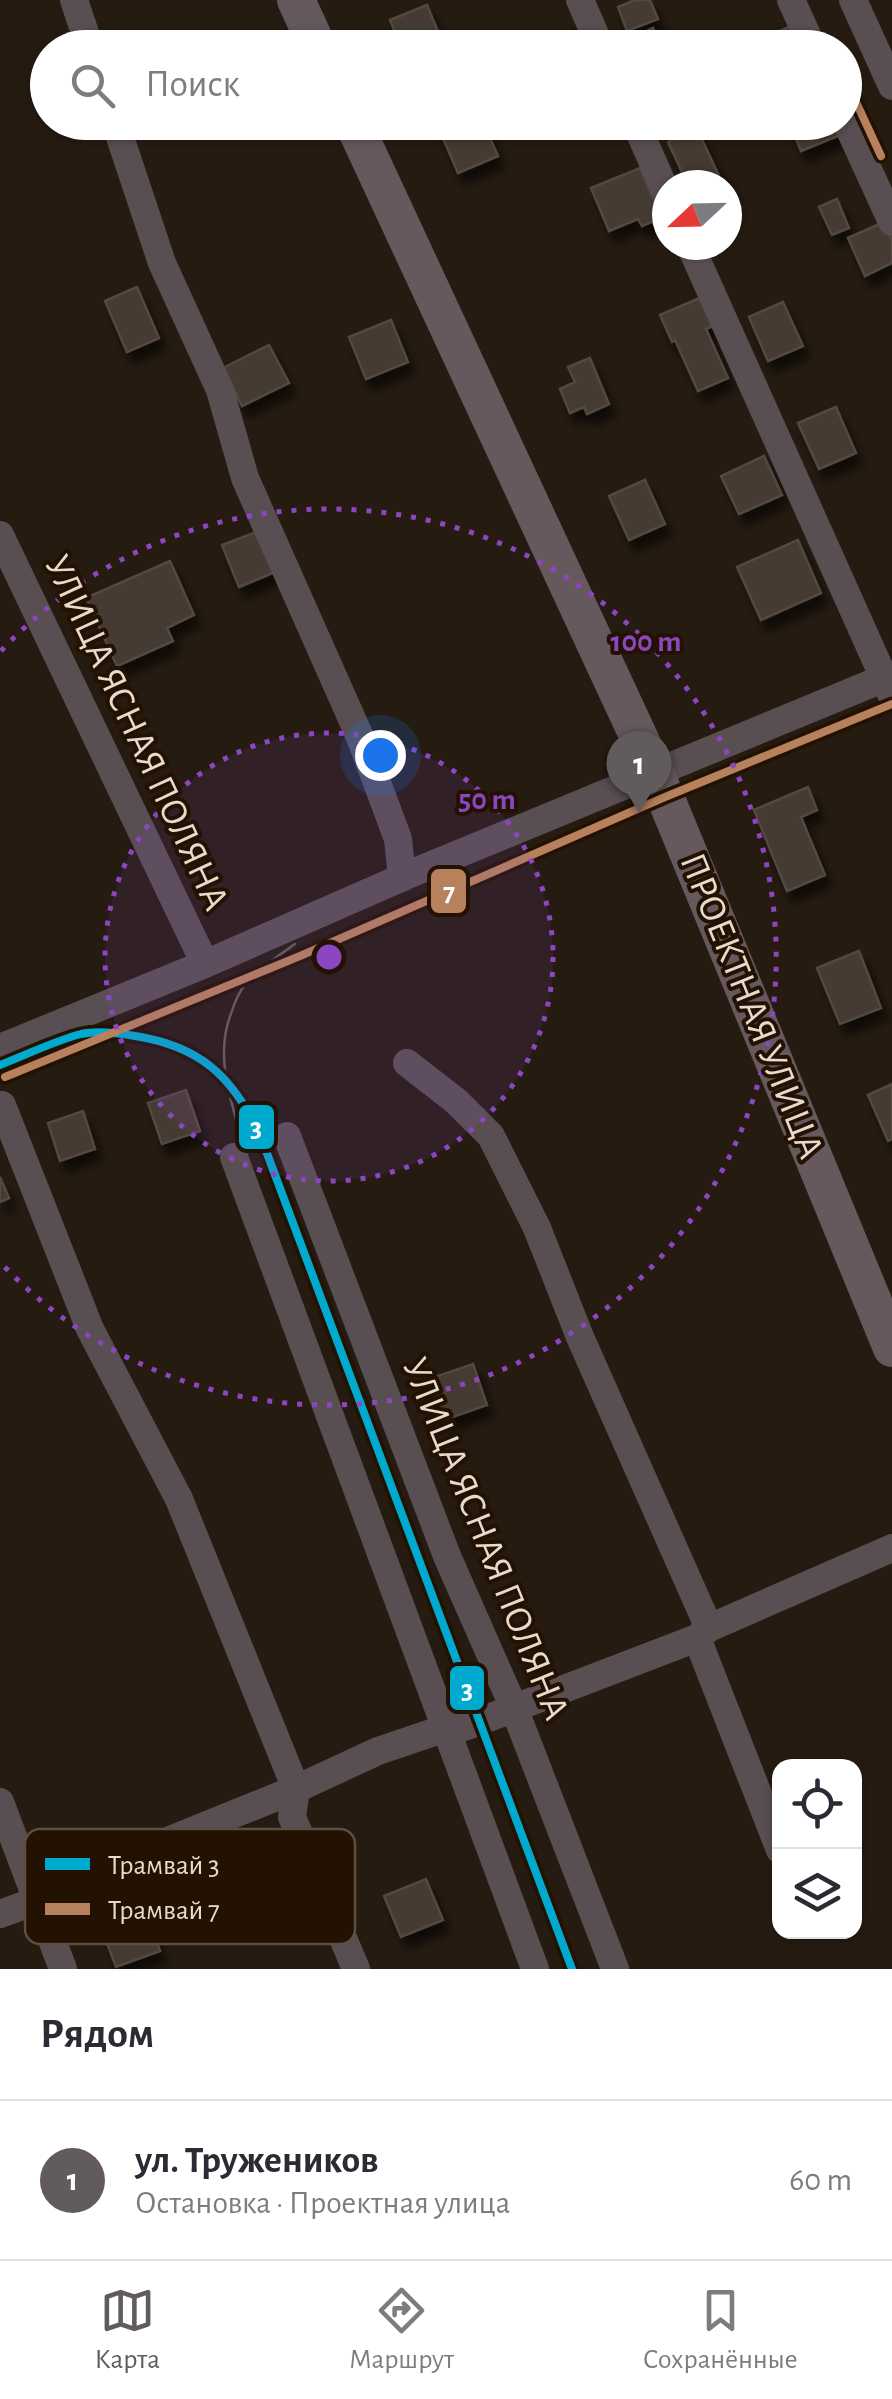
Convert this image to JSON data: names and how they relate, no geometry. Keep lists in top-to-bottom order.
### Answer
{
  "streets": {
    "main road": ["ПРОЕКТНАЯ УЛИЦА"],
    "street": ["УЛИЦА ЯСНАЯ ПОЛЯНА"]
  },
  "lines": ["tram line 7", "tram line 3"],
  "legend": ["Трамвай 3", "Трамвай 7"],
  "north": "left",
  "page": {
    "search": "Поиск",
    "pins": "1",
    "heading": "Рядом",
    "list": [
      {
        "mark": "1",
        "name": "ул. Тружеников",
        "note": "Остановка · Проектная улица",
        "value": "60 m"
      }
    ],
    "nav": ["Карта", "Маршрут", "Сохранённые"]
  },
  "rings": ["100 m", "50 m"]
}
